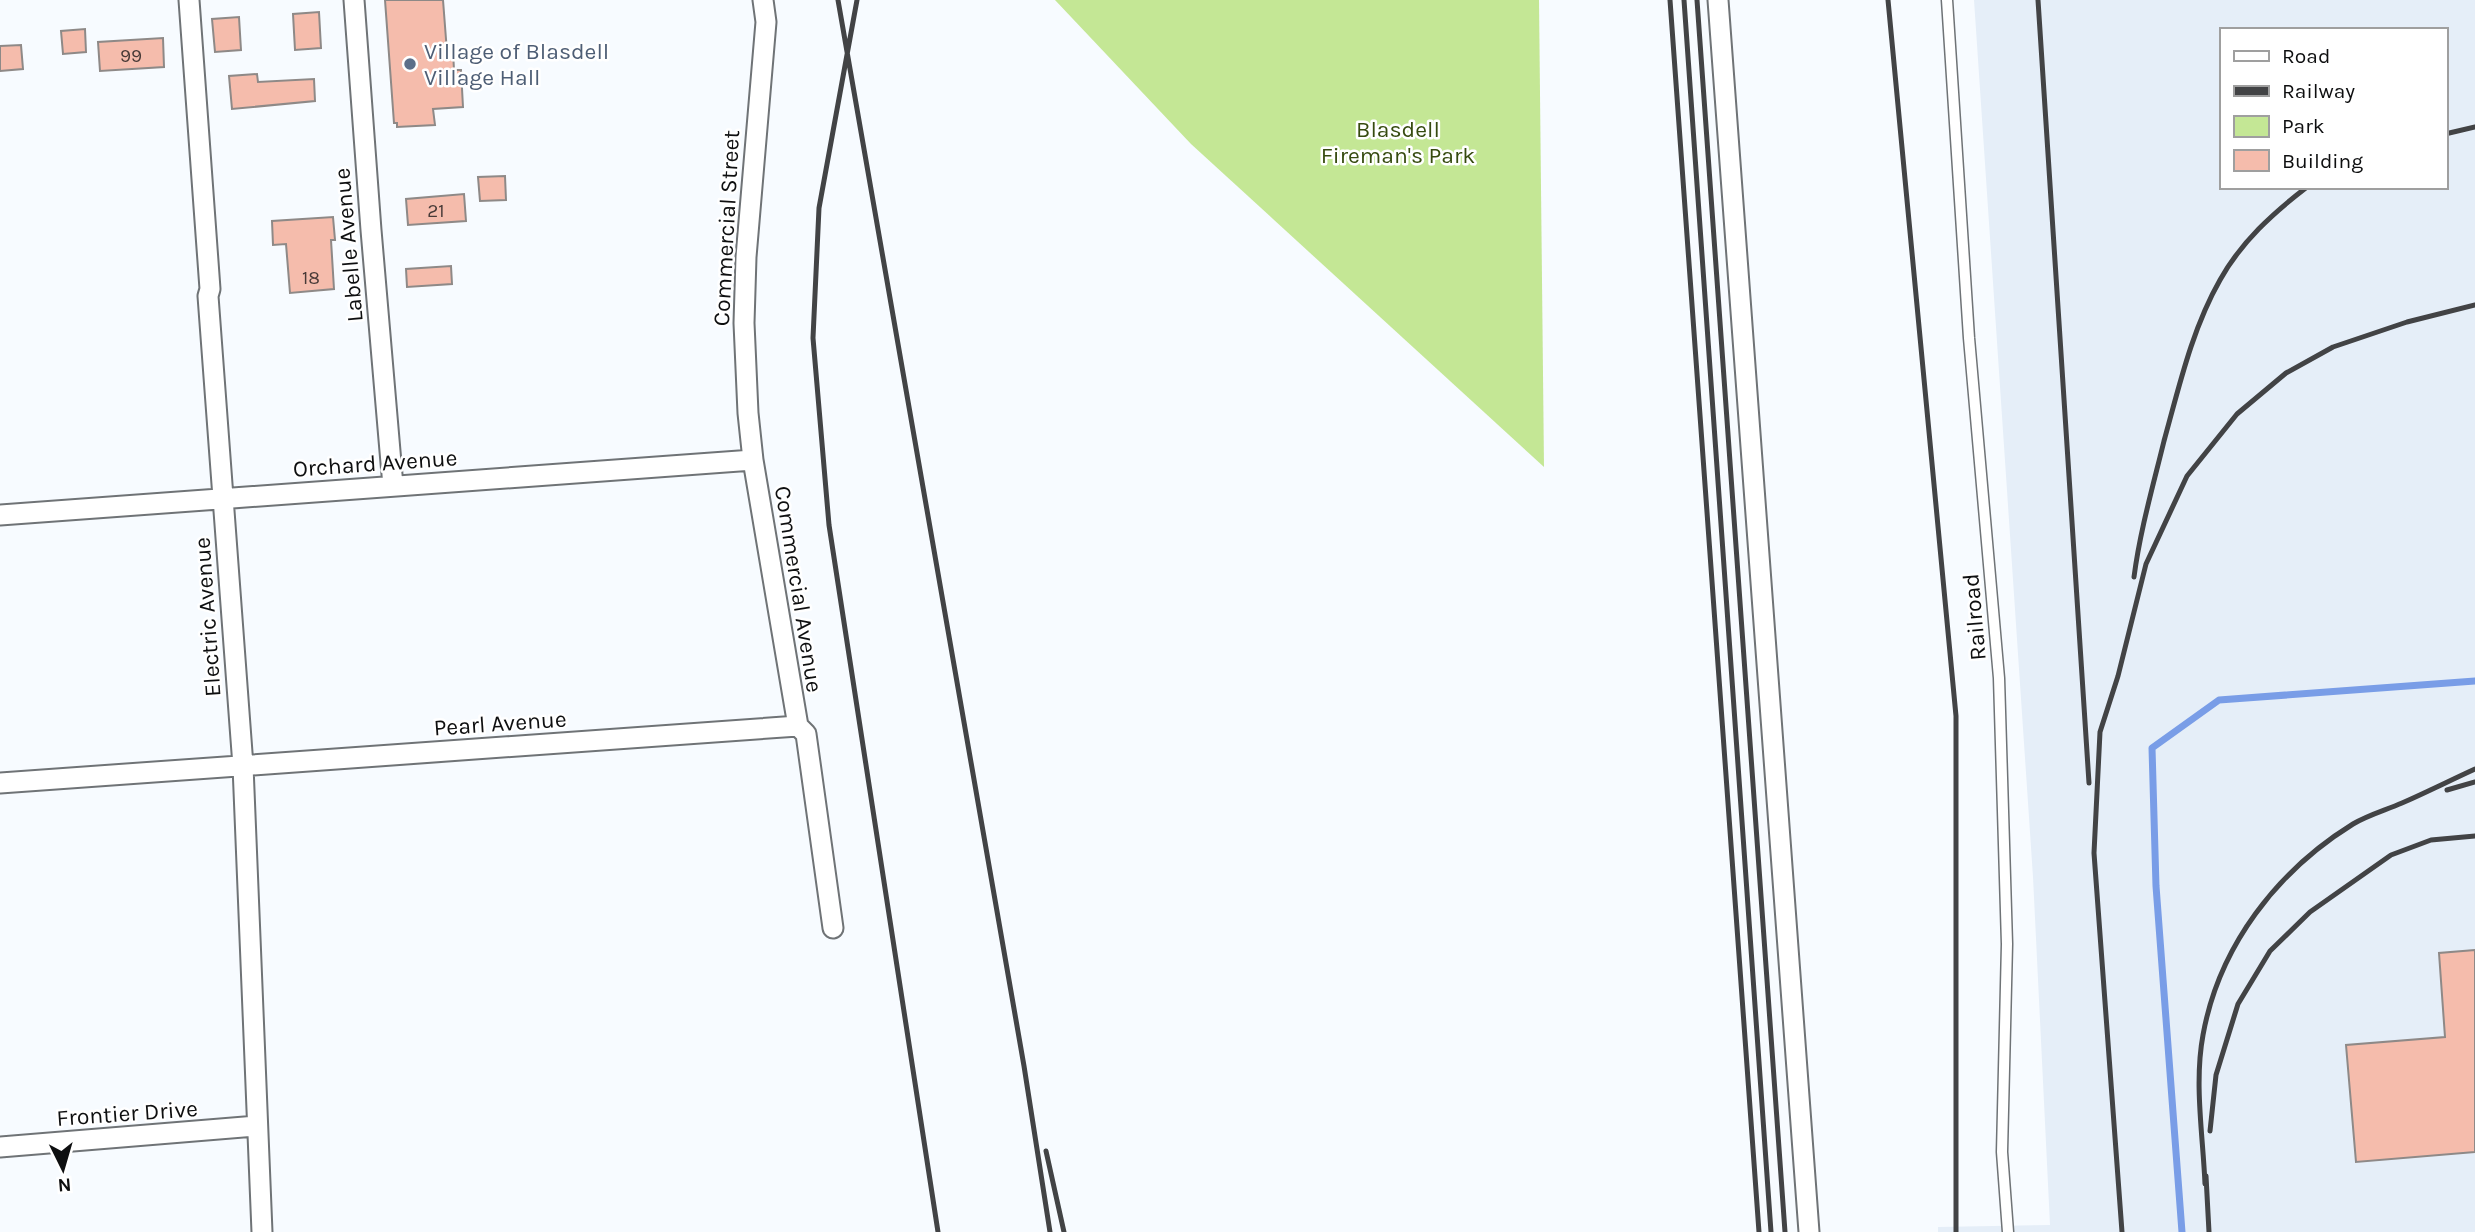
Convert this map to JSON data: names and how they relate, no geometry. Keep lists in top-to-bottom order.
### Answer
{
  "streets": {
    "street": [
      "Commercial Street",
      "Labelle Avenue",
      "Orchard Avenue",
      "Commercial Avenue",
      "Electric Avenue",
      "Pearl Avenue",
      "Frontier Drive"
    ],
    "lane": ["Railroad"]
  },
  "crossings": [
    ["Commercial Street", "Orchard Avenue"],
    ["Commercial Street", "Commercial Avenue"],
    ["Labelle Avenue", "Orchard Avenue"],
    ["Orchard Avenue", "Commercial Avenue"],
    ["Orchard Avenue", "Electric Avenue"],
    ["Commercial Avenue", "Pearl Avenue"],
    ["Electric Avenue", "Pearl Avenue"],
    ["Electric Avenue", "Frontier Drive"]
  ],
  "parks": ["Blasdell Fireman's Park"],
  "places": ["Village of Blasdell Village Hall"],
  "house_numbers": ["99", "21", "18"],
  "legend": [
    "Road",
    "Railway",
    "Park",
    "Building"
  ],
  "north": "bottom"
}
